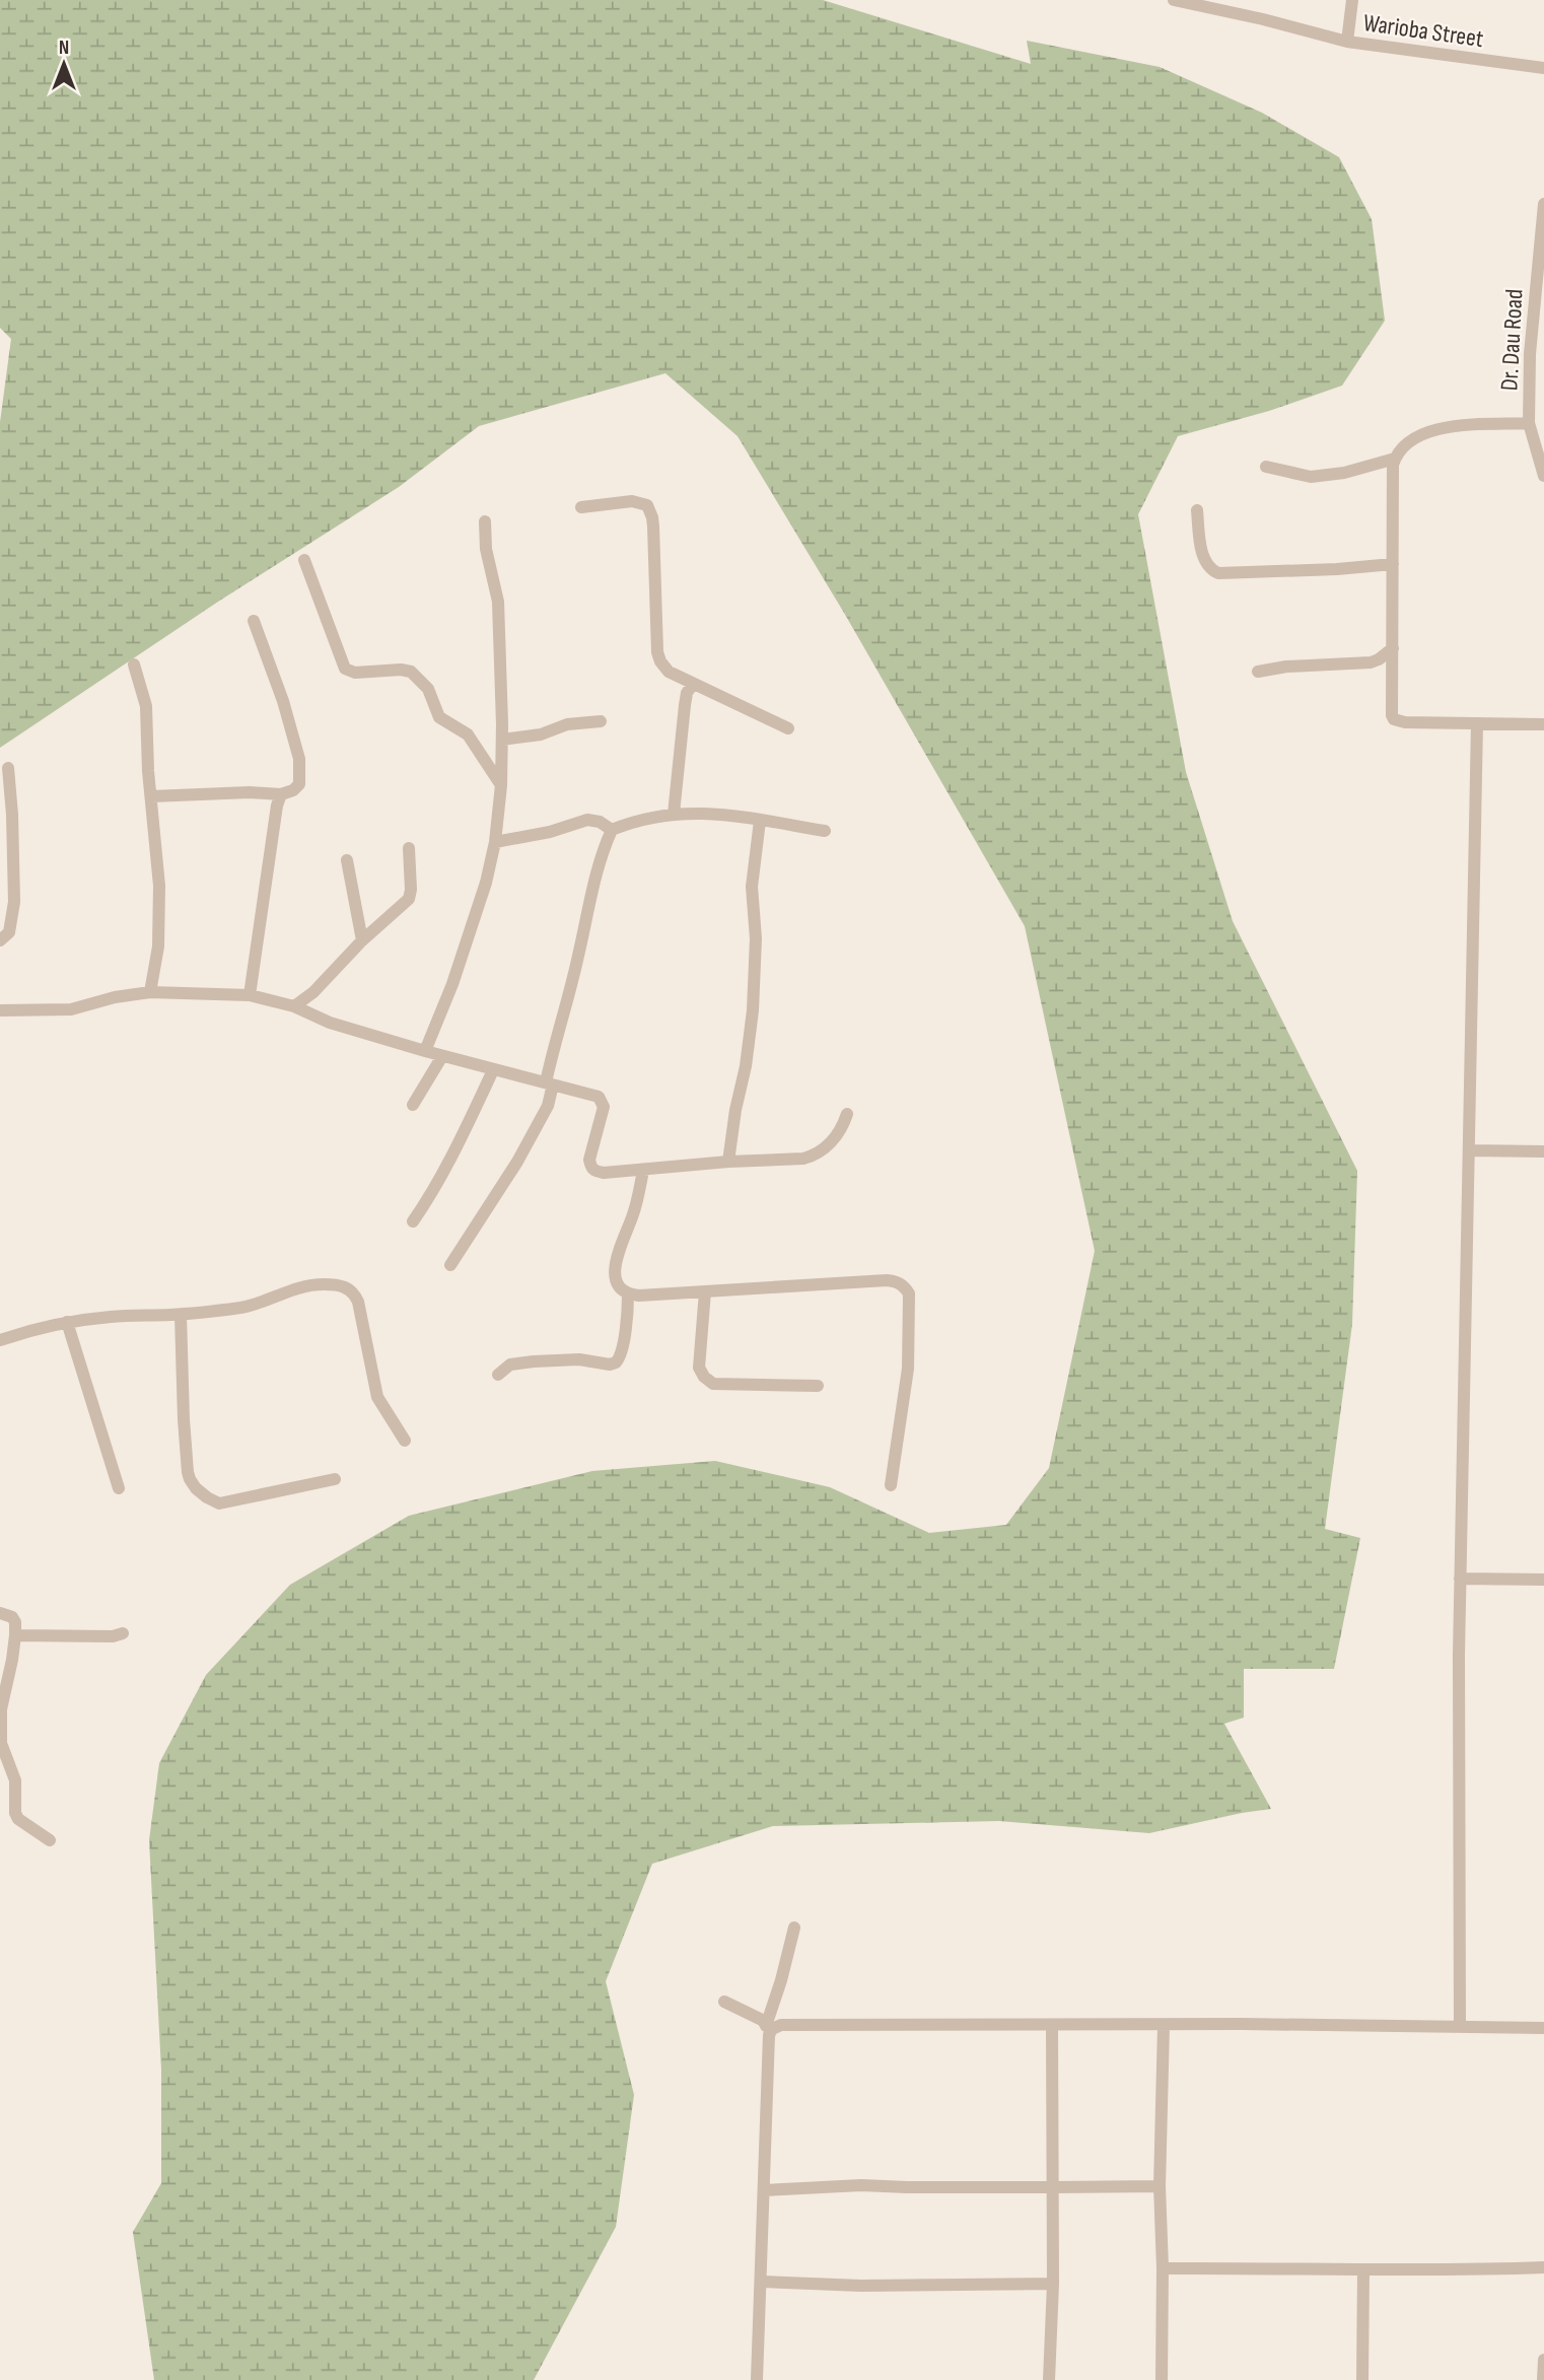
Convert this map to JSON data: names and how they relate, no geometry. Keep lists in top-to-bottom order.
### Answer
{
  "streets": {
    "street": ["Warioba Street", "Dr. Dau Road"]
  },
  "north": "top"
}
